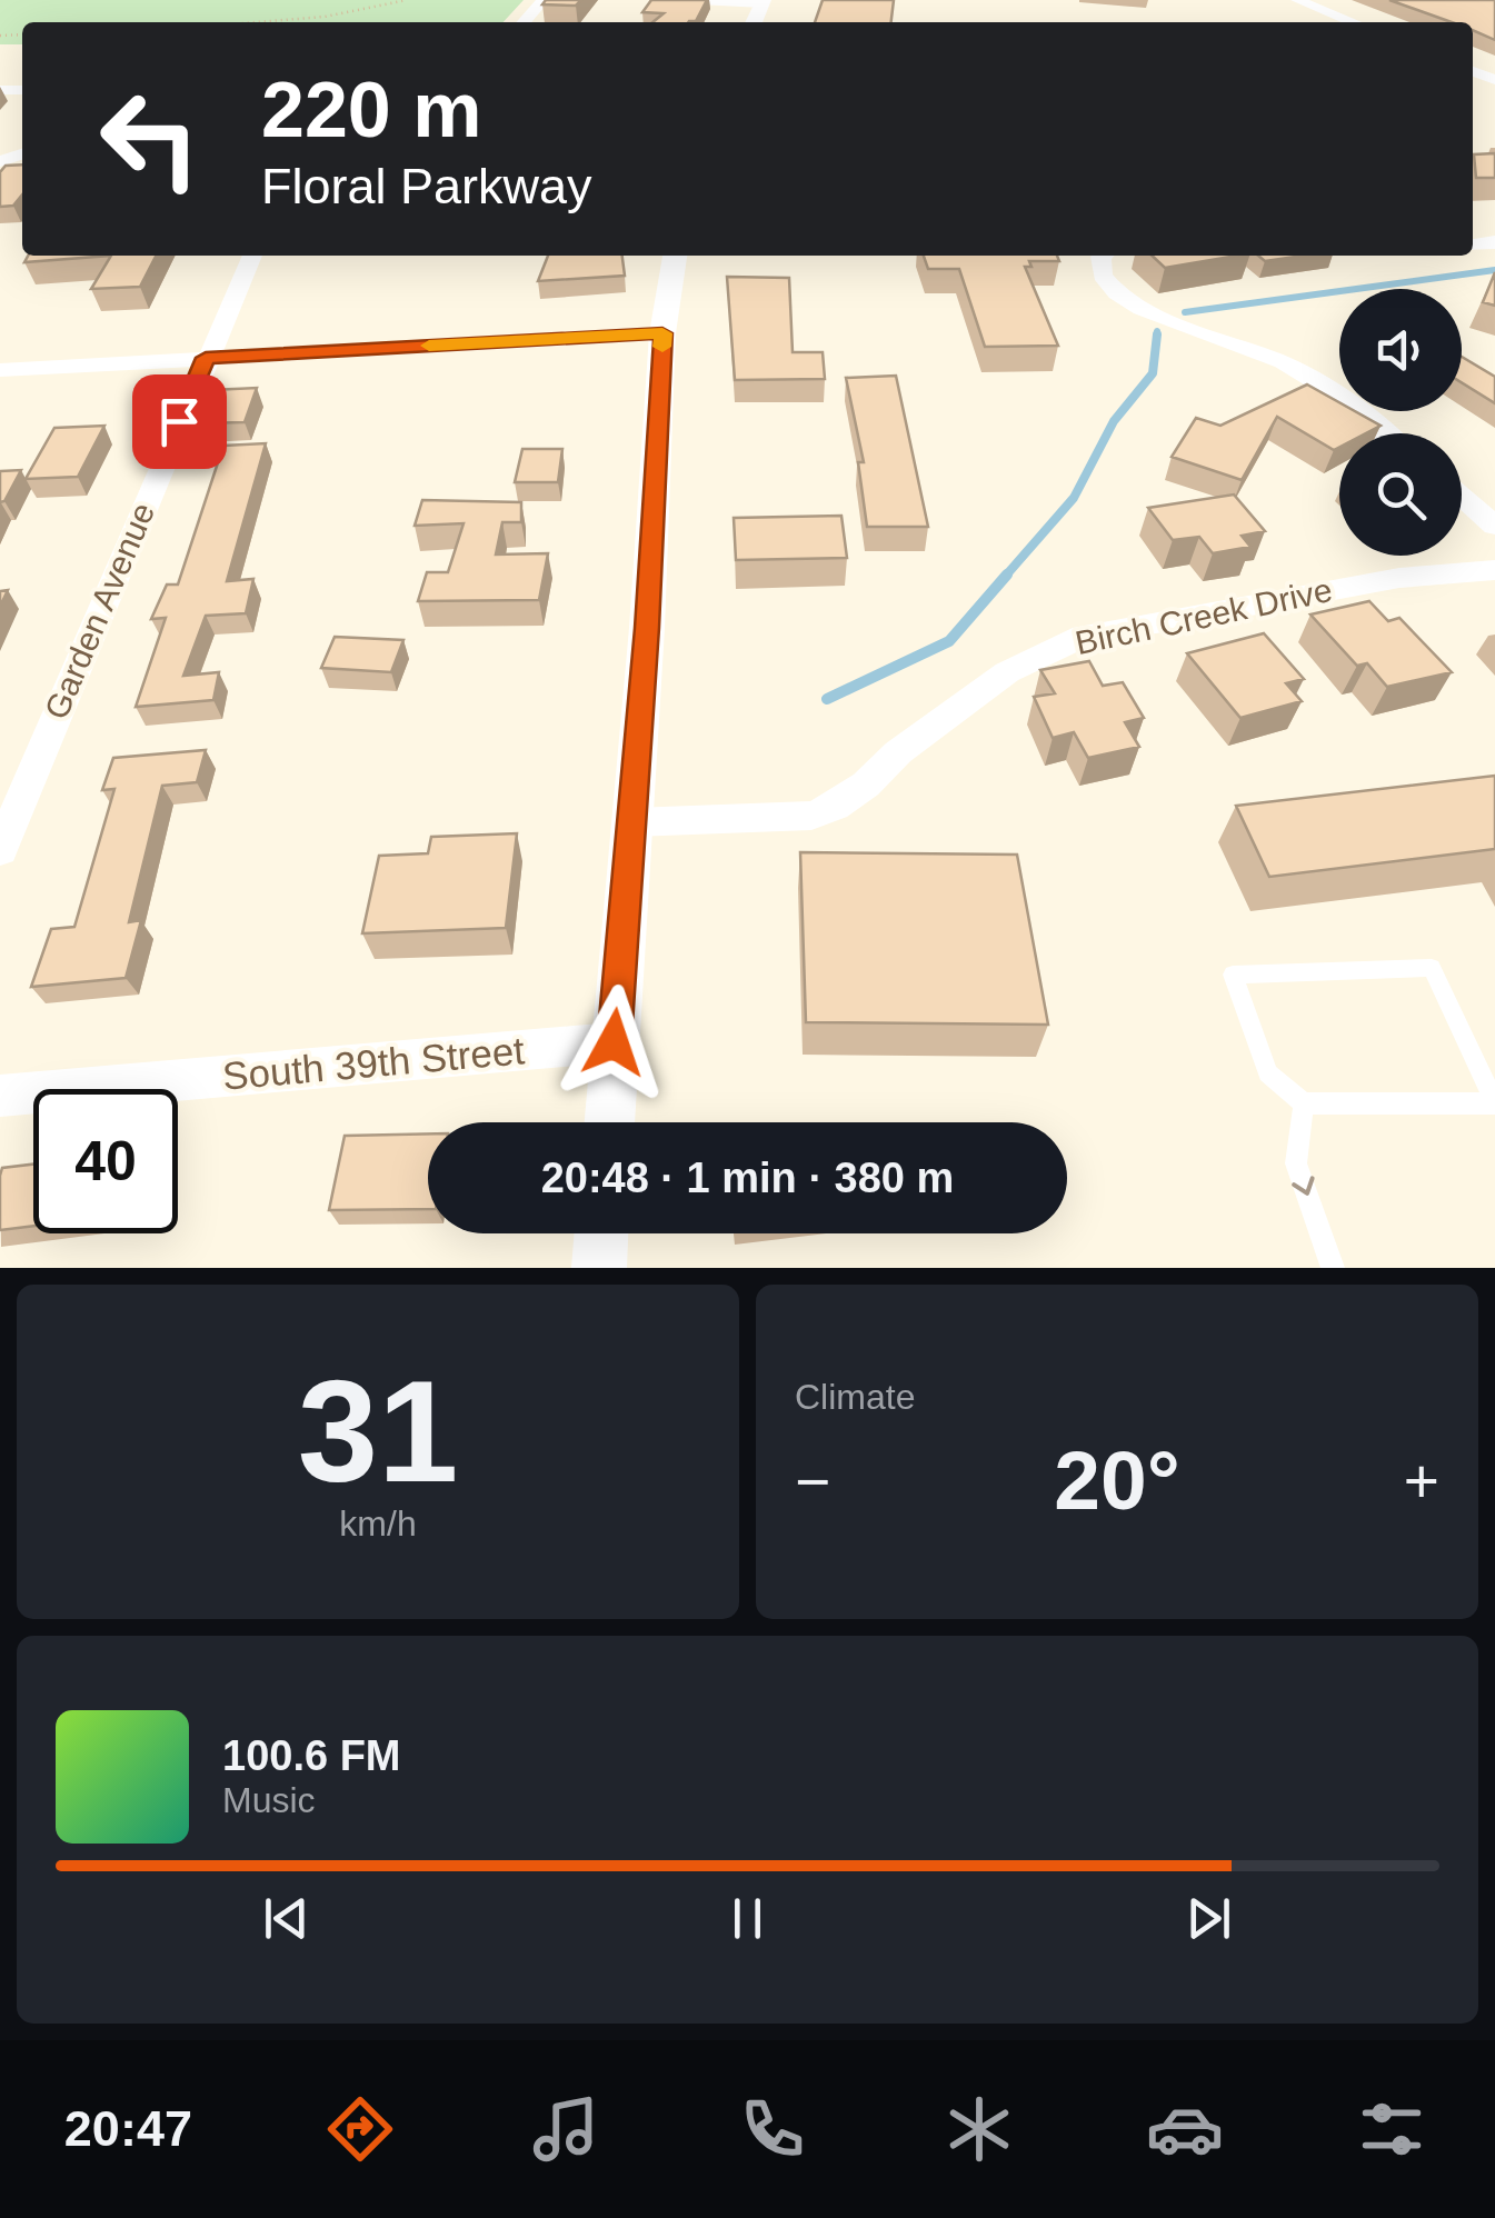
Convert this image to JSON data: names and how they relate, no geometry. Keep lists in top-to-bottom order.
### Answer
{
  "streets": {
    "street": ["Garden Avenue", "Birch Creek Drive", "South 39th Street"]
  },
  "page": {
    "turn": ["220 m", "Floral Parkway"],
    "limit": "40",
    "trip": "20:48 · 1 min · 380 m",
    "tile": [
      ["31", "km/h"],
      "Climate"
    ],
    "heat": ["−", "20°", "+"],
    "song": ["100.6 FM", "Music"],
    "tabs": "20:47"
  }
}
